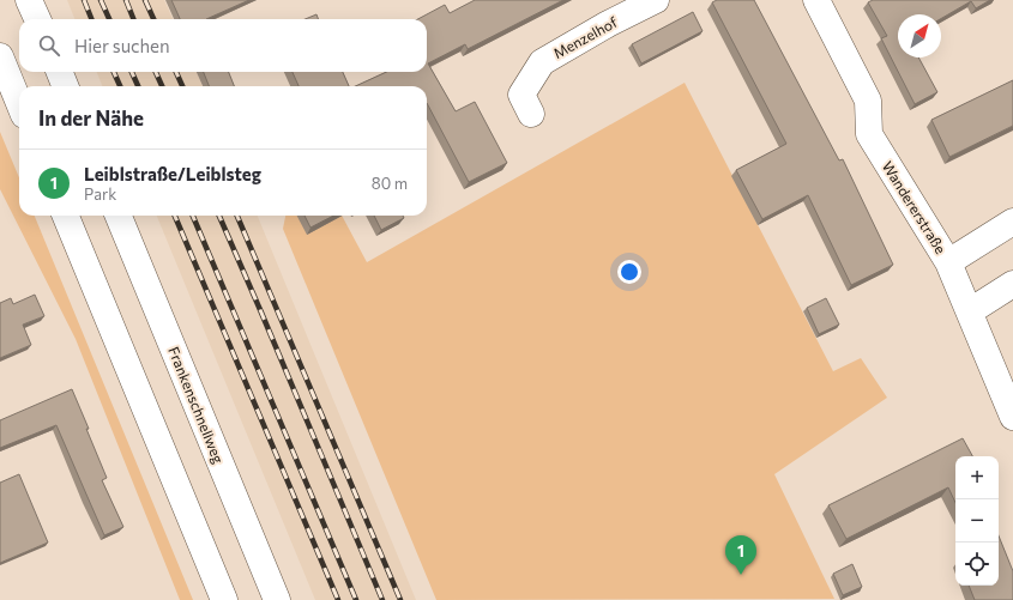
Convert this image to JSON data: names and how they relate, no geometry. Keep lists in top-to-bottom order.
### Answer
{
  "streets": {
    "main road": ["Menzelhof", "Wandererstraße", "Frankenschnellweg"]
  },
  "north": "top right",
  "page": {
    "search": "Hier suchen",
    "heading": "In der Nähe",
    "list": [
      {
        "mark": "1",
        "name": "Leiblstraße/Leiblsteg",
        "note": "Park",
        "value": "80 m"
      }
    ],
    "map_buttons": ["+", "−"],
    "pins": "1"
  }
}
